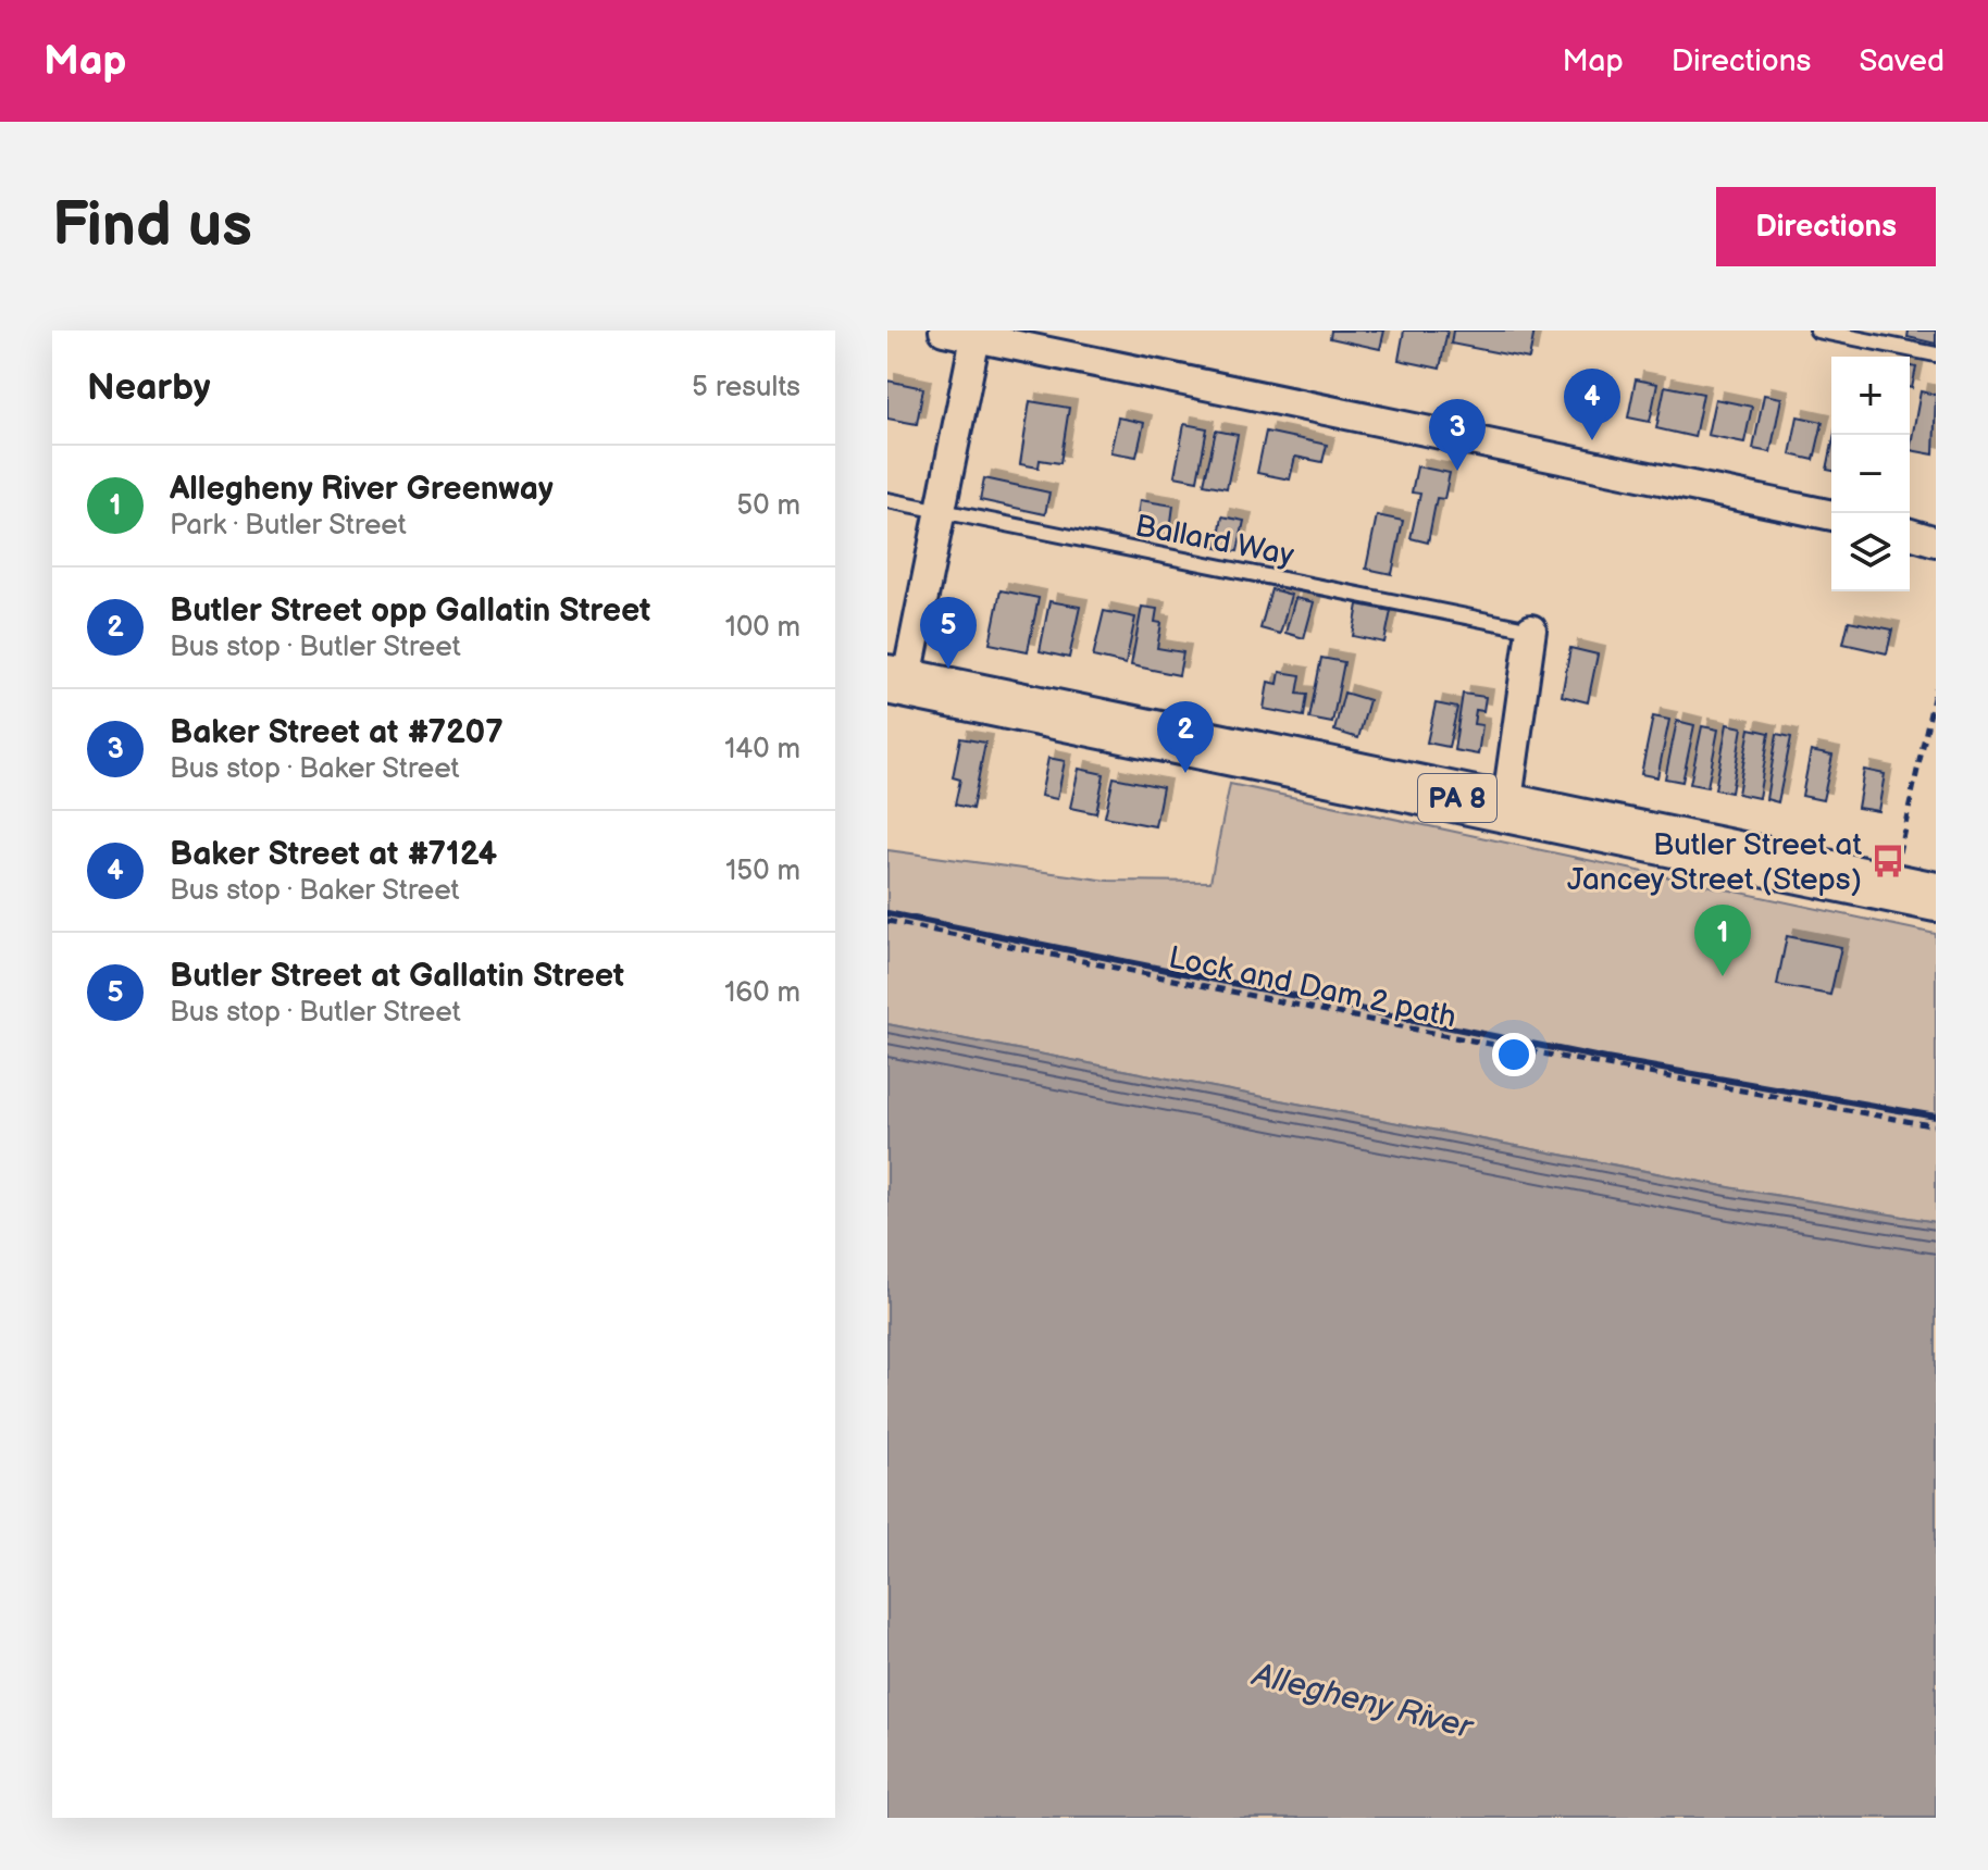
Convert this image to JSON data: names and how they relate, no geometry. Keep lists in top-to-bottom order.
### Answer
{
  "streets": {
    "highway": ["PA 8"],
    "lane": ["Ballard Way"],
    "path": ["Lock and Dam 2 path"]
  },
  "water": ["Allegheny River"],
  "places": {
    "bus stop": ["Butler Street at Jancey Street (Steps)"]
  },
  "page": {
    "header": "Map",
    "nav": ["Map", "Directions", "Saved"],
    "buttons": "Directions",
    "title": "Find us",
    "heading": ["Nearby", "5 results"],
    "map_buttons": ["+", "−"],
    "pins": [
      "4",
      "3",
      "5",
      "2",
      "1"
    ],
    "list": [
      {
        "mark": "1",
        "name": "Allegheny River Greenway",
        "note": "Park · Butler Street",
        "value": "50 m"
      },
      {
        "mark": "2",
        "name": "Butler Street opp Gallatin Street",
        "note": "Bus stop · Butler Street",
        "value": "100 m"
      },
      {
        "mark": "3",
        "name": "Baker Street at #7207",
        "note": "Bus stop · Baker Street",
        "value": "140 m"
      },
      {
        "mark": "4",
        "name": "Baker Street at #7124",
        "note": "Bus stop · Baker Street",
        "value": "150 m"
      },
      {
        "mark": "5",
        "name": "Butler Street at Gallatin Street",
        "note": "Bus stop · Butler Street",
        "value": "160 m"
      }
    ]
  }
}
